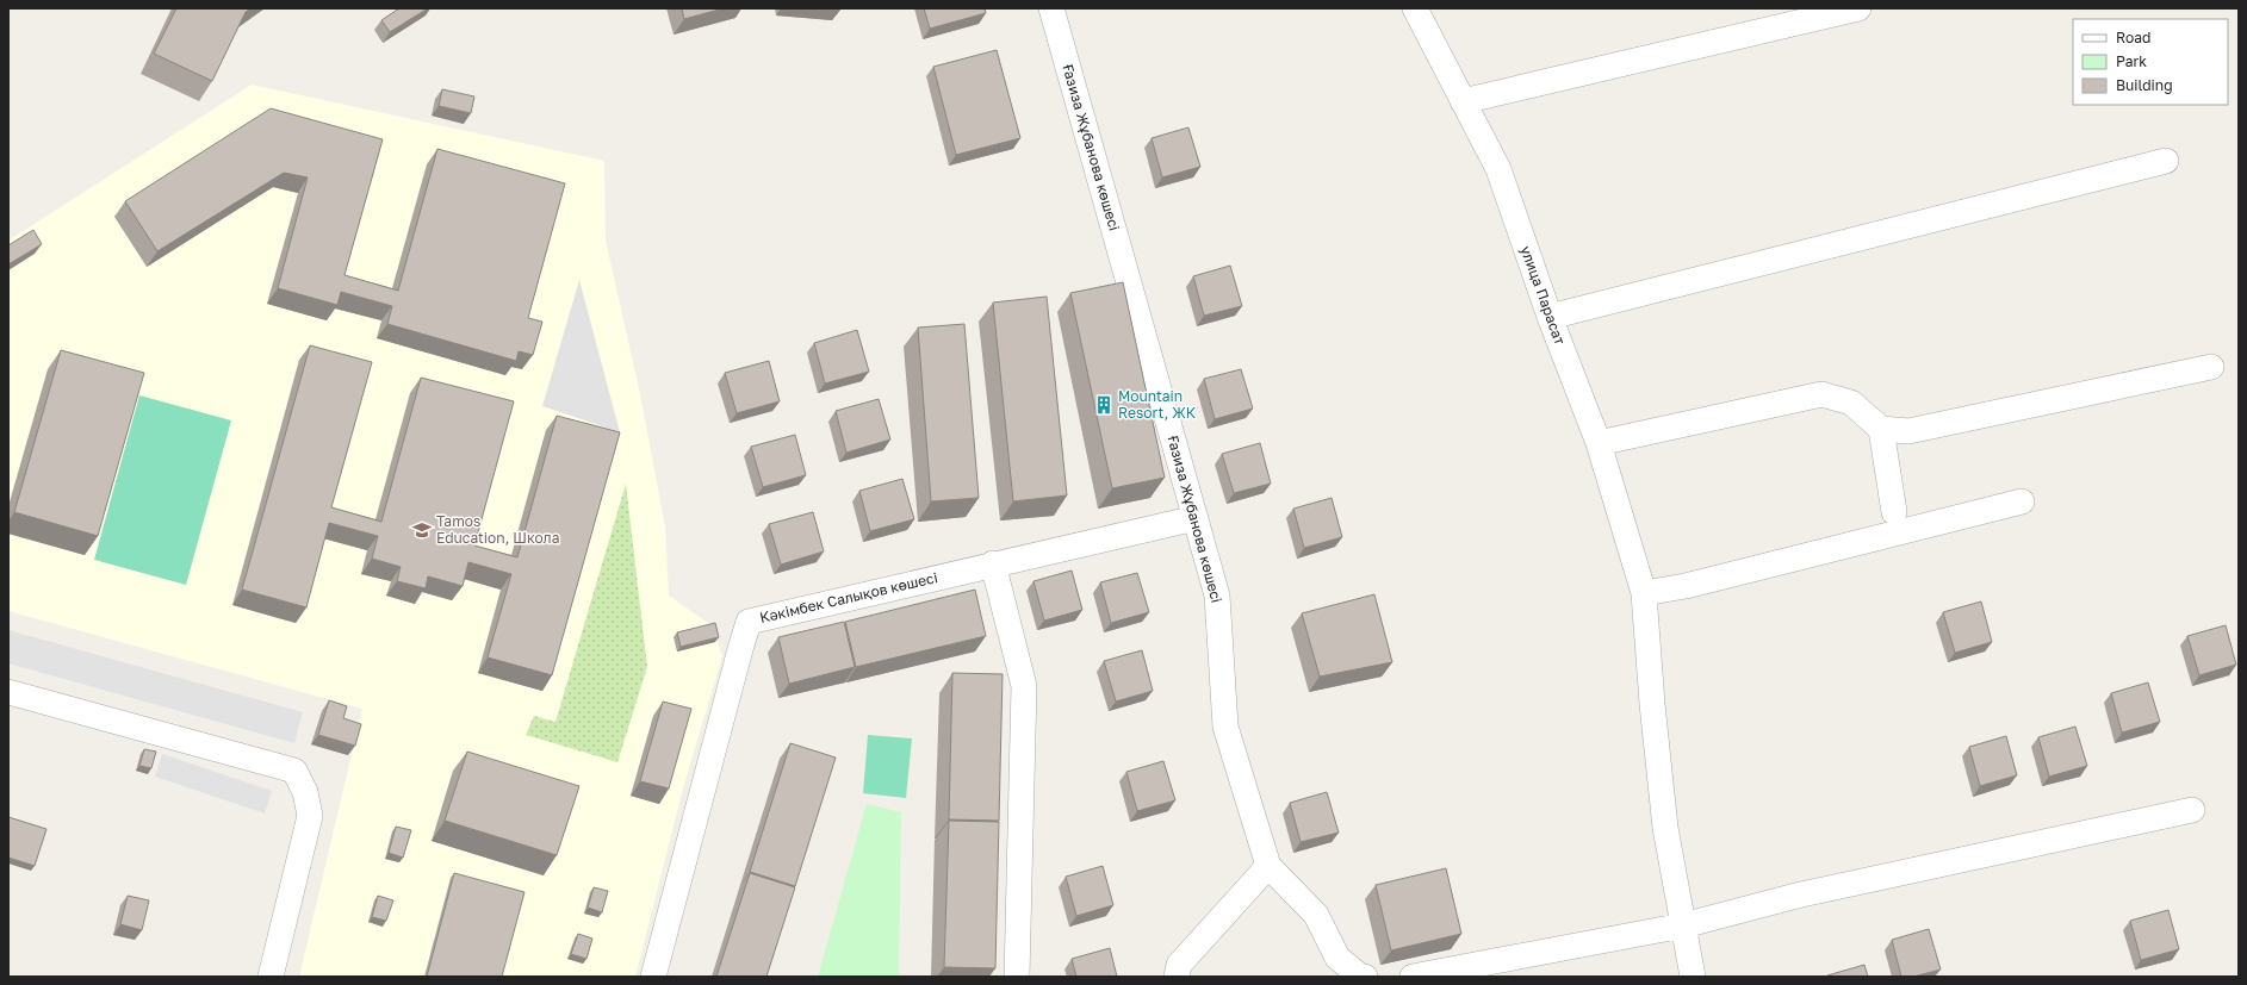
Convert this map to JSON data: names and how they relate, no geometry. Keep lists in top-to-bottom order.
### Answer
{
  "streets": {
    "street": ["Ғазиза Жұбанова көшесі", "улица Парасат", "Кәкімбек Салықов көшесі"]
  },
  "crossings": [
    ["Ғазиза Жұбанова көшесі", "Кәкімбек Салықов көшесі"]
  ],
  "places": {
    "building": ["Mountain Resort, ЖК"],
    "school or university": ["Tamos Education, Школа"]
  },
  "legend": ["Road", "Park", "Building"]
}
